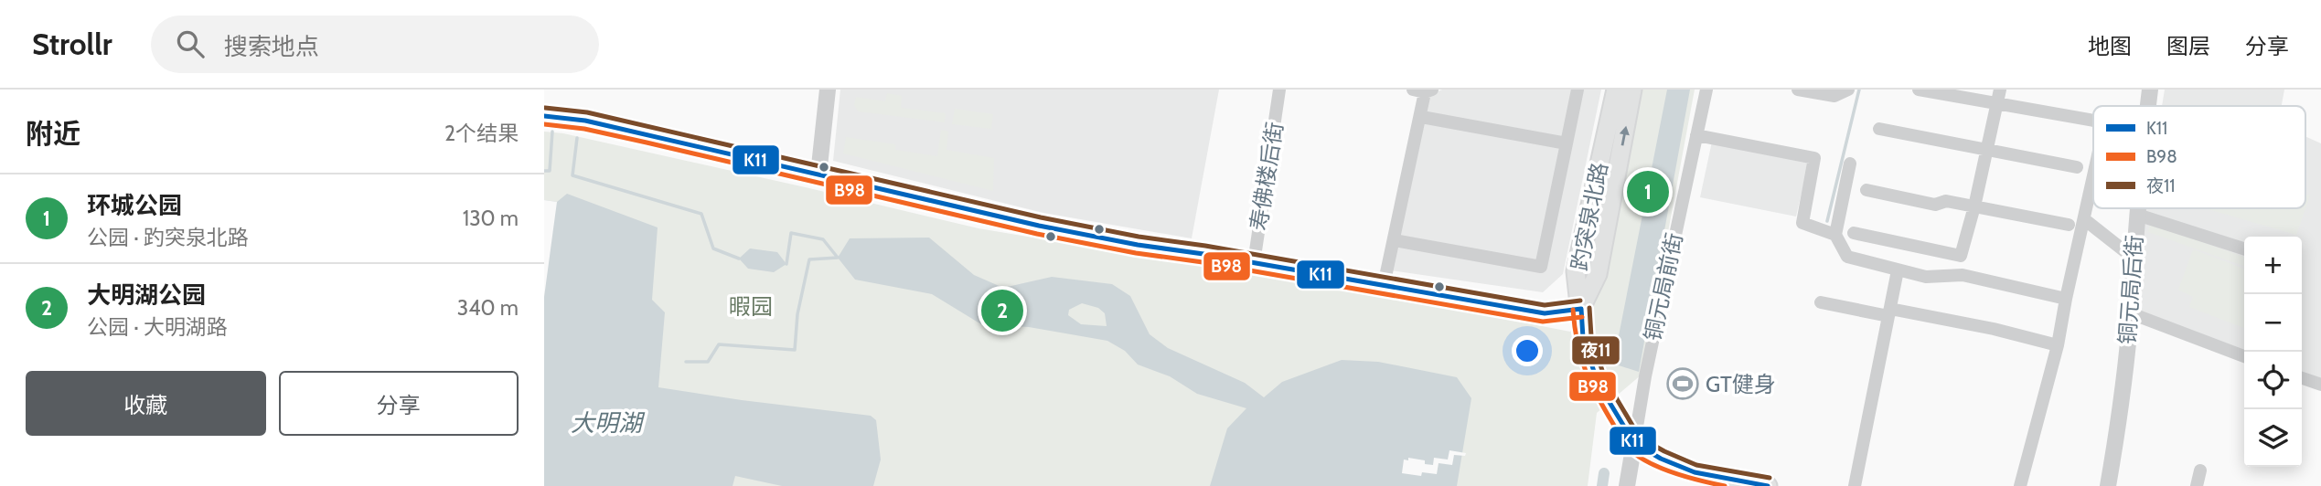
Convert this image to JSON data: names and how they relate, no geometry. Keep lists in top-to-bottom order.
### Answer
{
  "streets": {
    "main road": ["趵突泉北路"],
    "street": ["寿佛楼后街", "铜元局前街", "铜元局后街"]
  },
  "water": ["大明湖"],
  "parks": ["暇园"],
  "places": {
    "sports": ["GT健身"]
  },
  "lines": ["transit line 夜11", "transit line K11", "transit line B98"],
  "legend": ["K11", "B98", "夜11"],
  "page": {
    "header": "Strollr",
    "search": "搜索地点",
    "nav": ["地图", "图层", "分享"],
    "heading": ["附近", "2个结果"],
    "pins": ["1", "2"],
    "list": [
      {
        "mark": "1",
        "name": "环城公园",
        "note": "公园 · 趵突泉北路",
        "value": "130 m"
      },
      {
        "mark": "2",
        "name": "大明湖公园",
        "note": "公园 · 大明湖路",
        "value": "340 m"
      }
    ],
    "map_buttons": ["+", "−"],
    "buttons": ["收藏", "分享"]
  }
}
